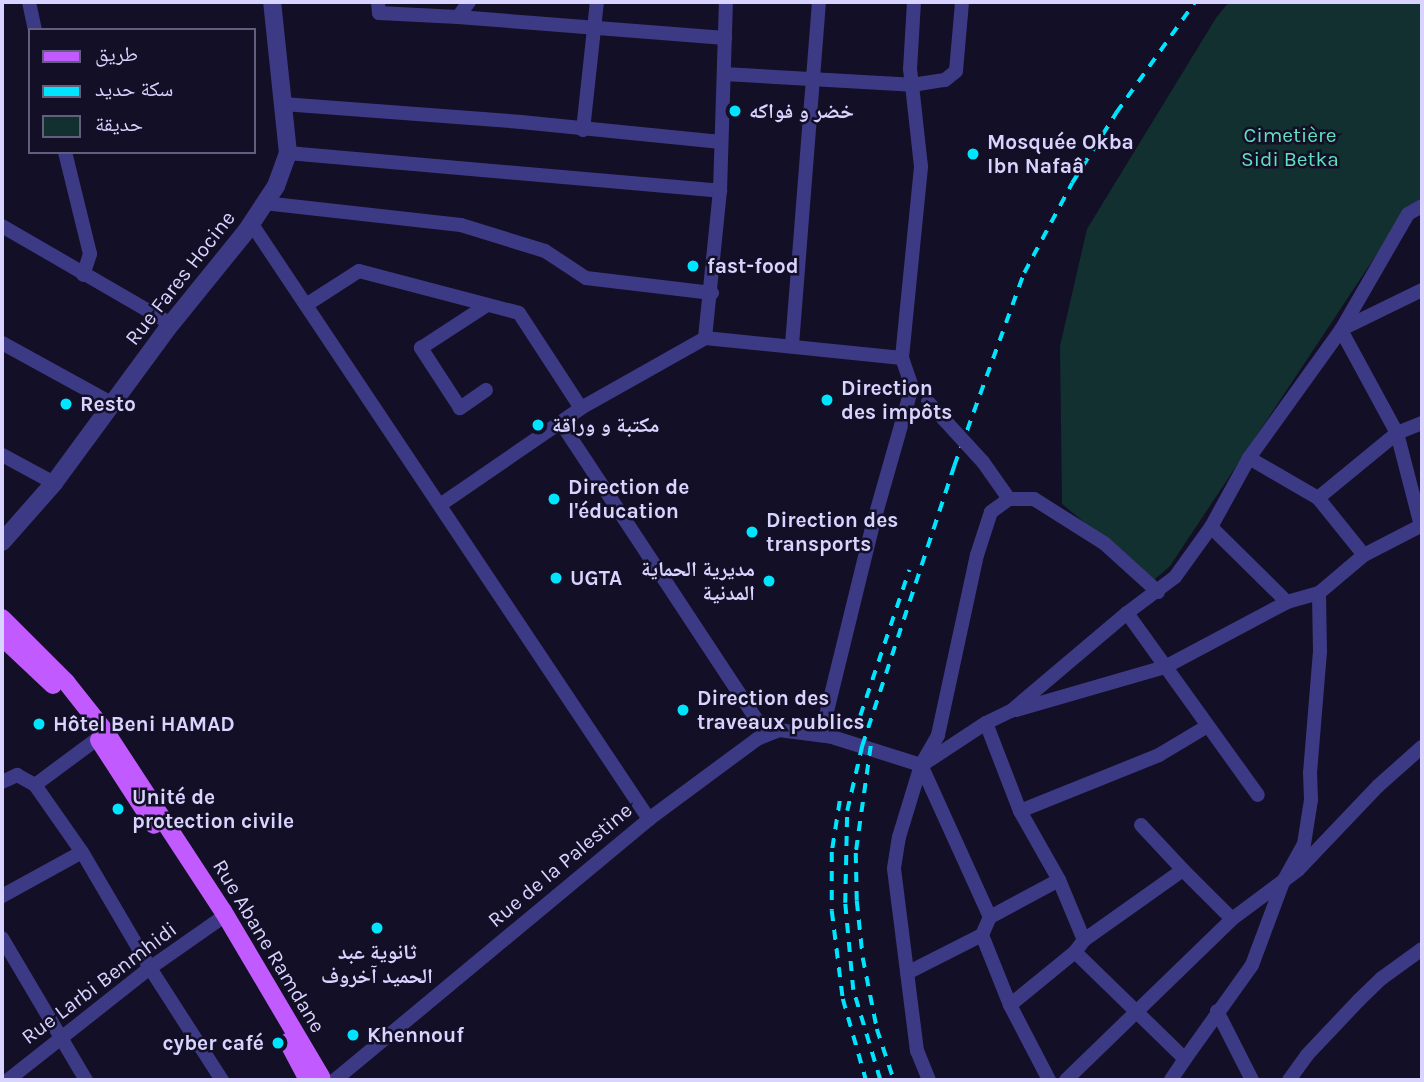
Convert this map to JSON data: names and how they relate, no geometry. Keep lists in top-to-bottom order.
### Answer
{
  "streets": {
    "main road": ["Rue Abane Ramdane"],
    "street": ["Rue Fares Hocine", "Rue de la Palestine", "Rue Larbi Benmhidi"]
  },
  "crossings": [
    ["Rue de la Palestine", "Rue Abane Ramdane"],
    ["Rue Abane Ramdane", "Rue Larbi Benmhidi"]
  ],
  "parks": ["Cimetière Sidi Betka"],
  "places": [
    "خضر و فواكه",
    "Mosquée Okba Ibn Nafaâ",
    "fast-food",
    "Direction des impôts",
    "Resto",
    "مكتبة و وراقة",
    "Direction de l'éducation",
    "Direction des transports",
    "UGTA",
    "مديرية الحماية المدنية",
    "Direction des traveaux publics",
    "Hôtel Beni HAMAD",
    "Unité de protection civile",
    "ثانوية عبد الحميد آخروف",
    "Khennouf",
    "cyber café"
  ],
  "legend": ["طريق", "سكة حديد", "حديقة"]
}
